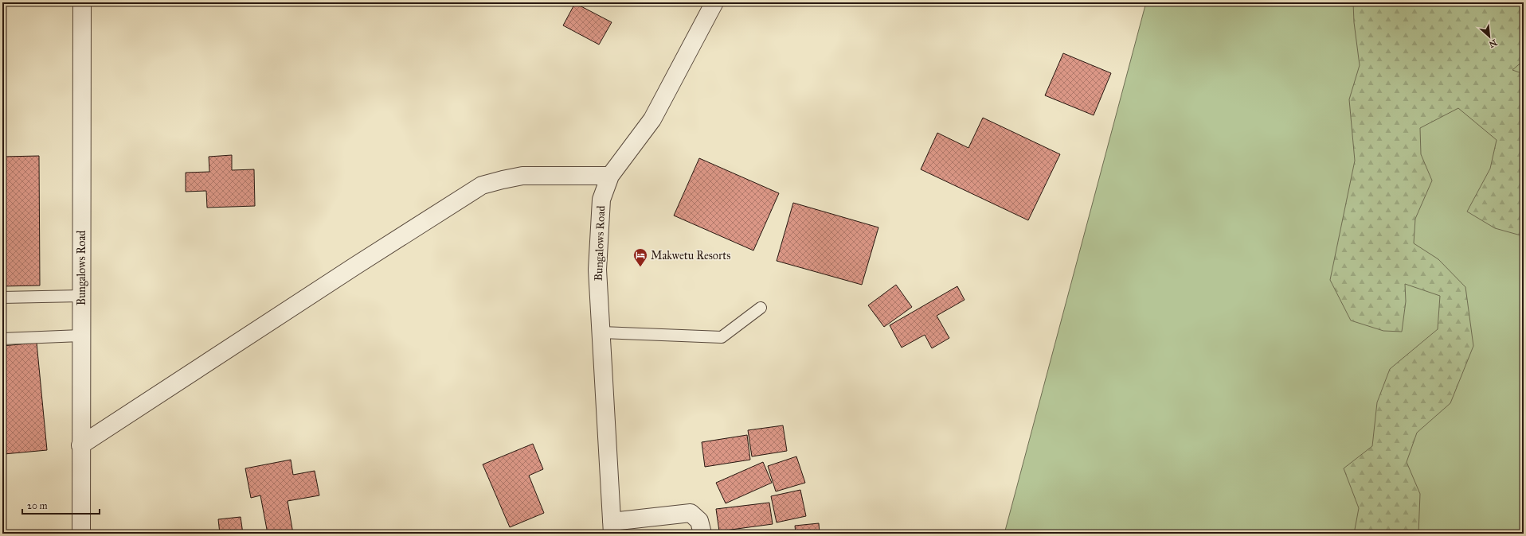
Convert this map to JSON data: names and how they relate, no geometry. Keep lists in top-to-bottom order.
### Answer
{
  "streets": {
    "street": ["Bungalows Road"]
  },
  "places": {
    "hotel": ["Makwetu Resorts"]
  },
  "scale_bar": "20 m",
  "north": "bottom right"
}
